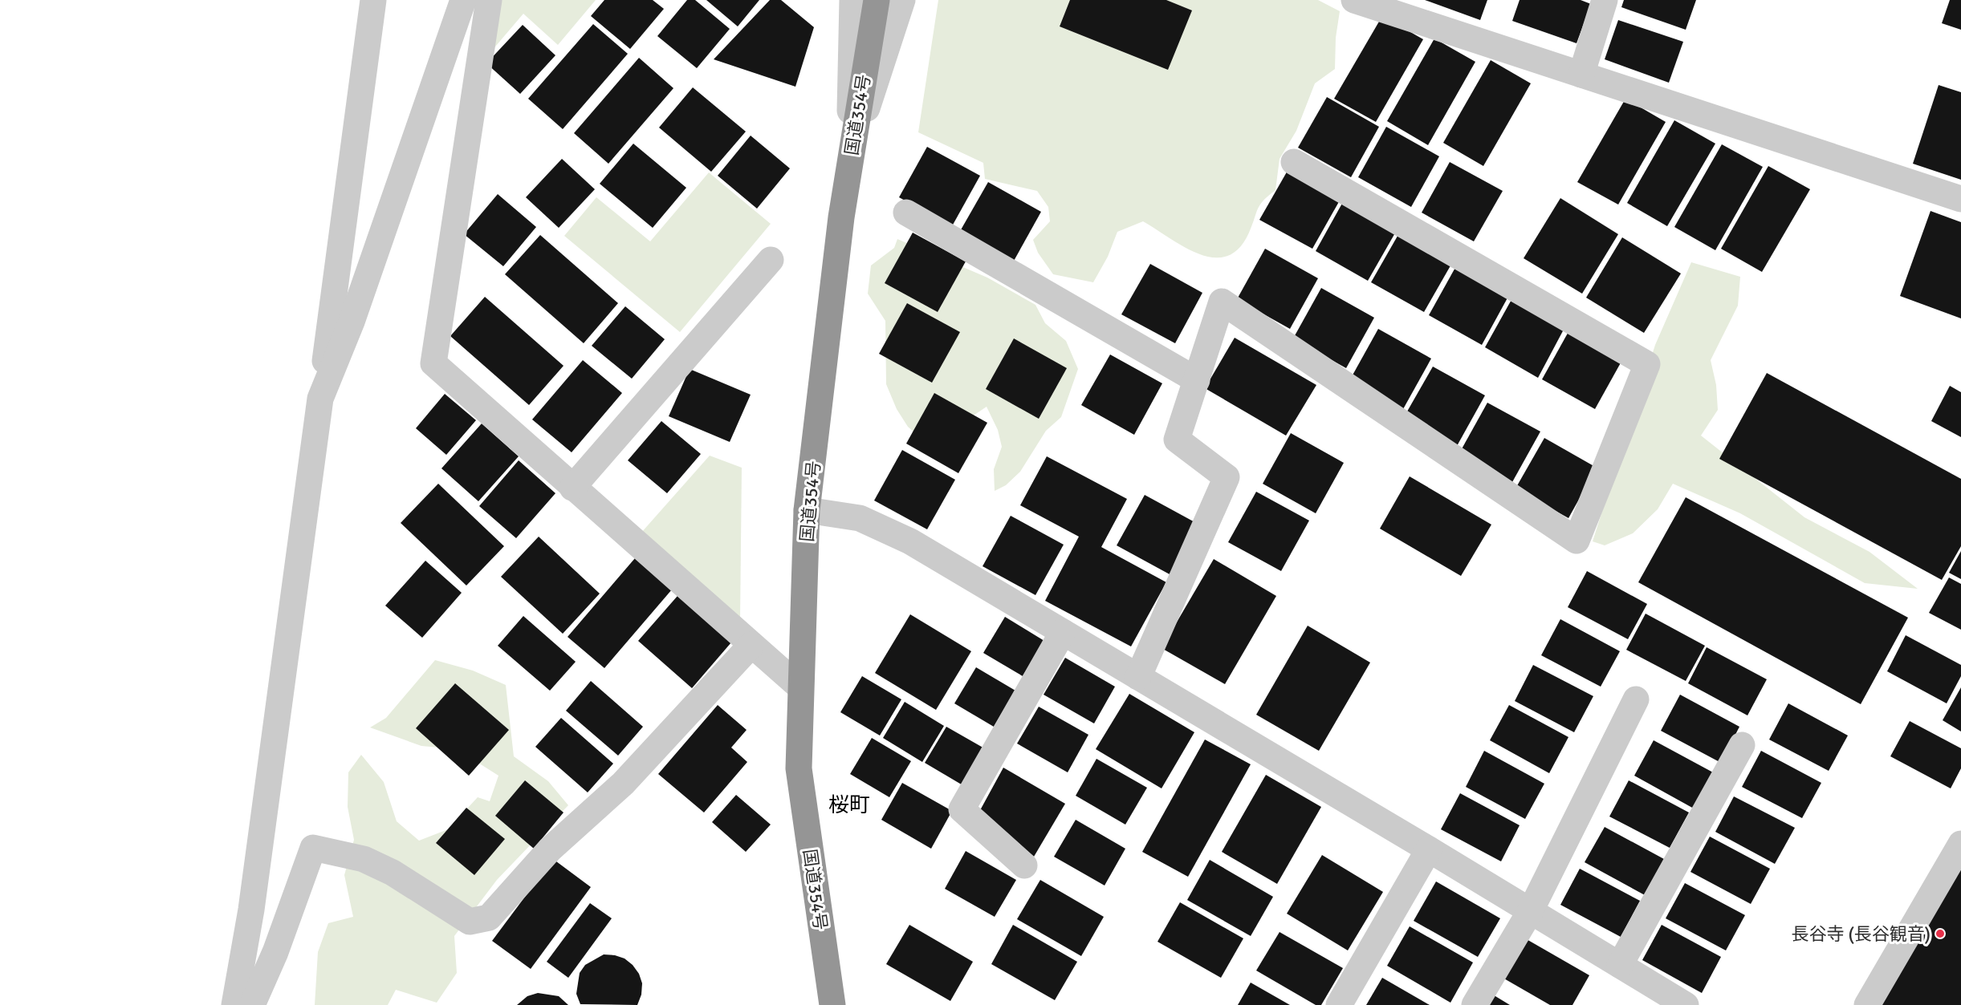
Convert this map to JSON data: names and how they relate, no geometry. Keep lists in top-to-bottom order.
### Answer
{
  "streets": {
    "highway": ["国道354号"]
  },
  "districts": ["桜町"],
  "places": ["長谷寺 (長谷観音)"]
}
